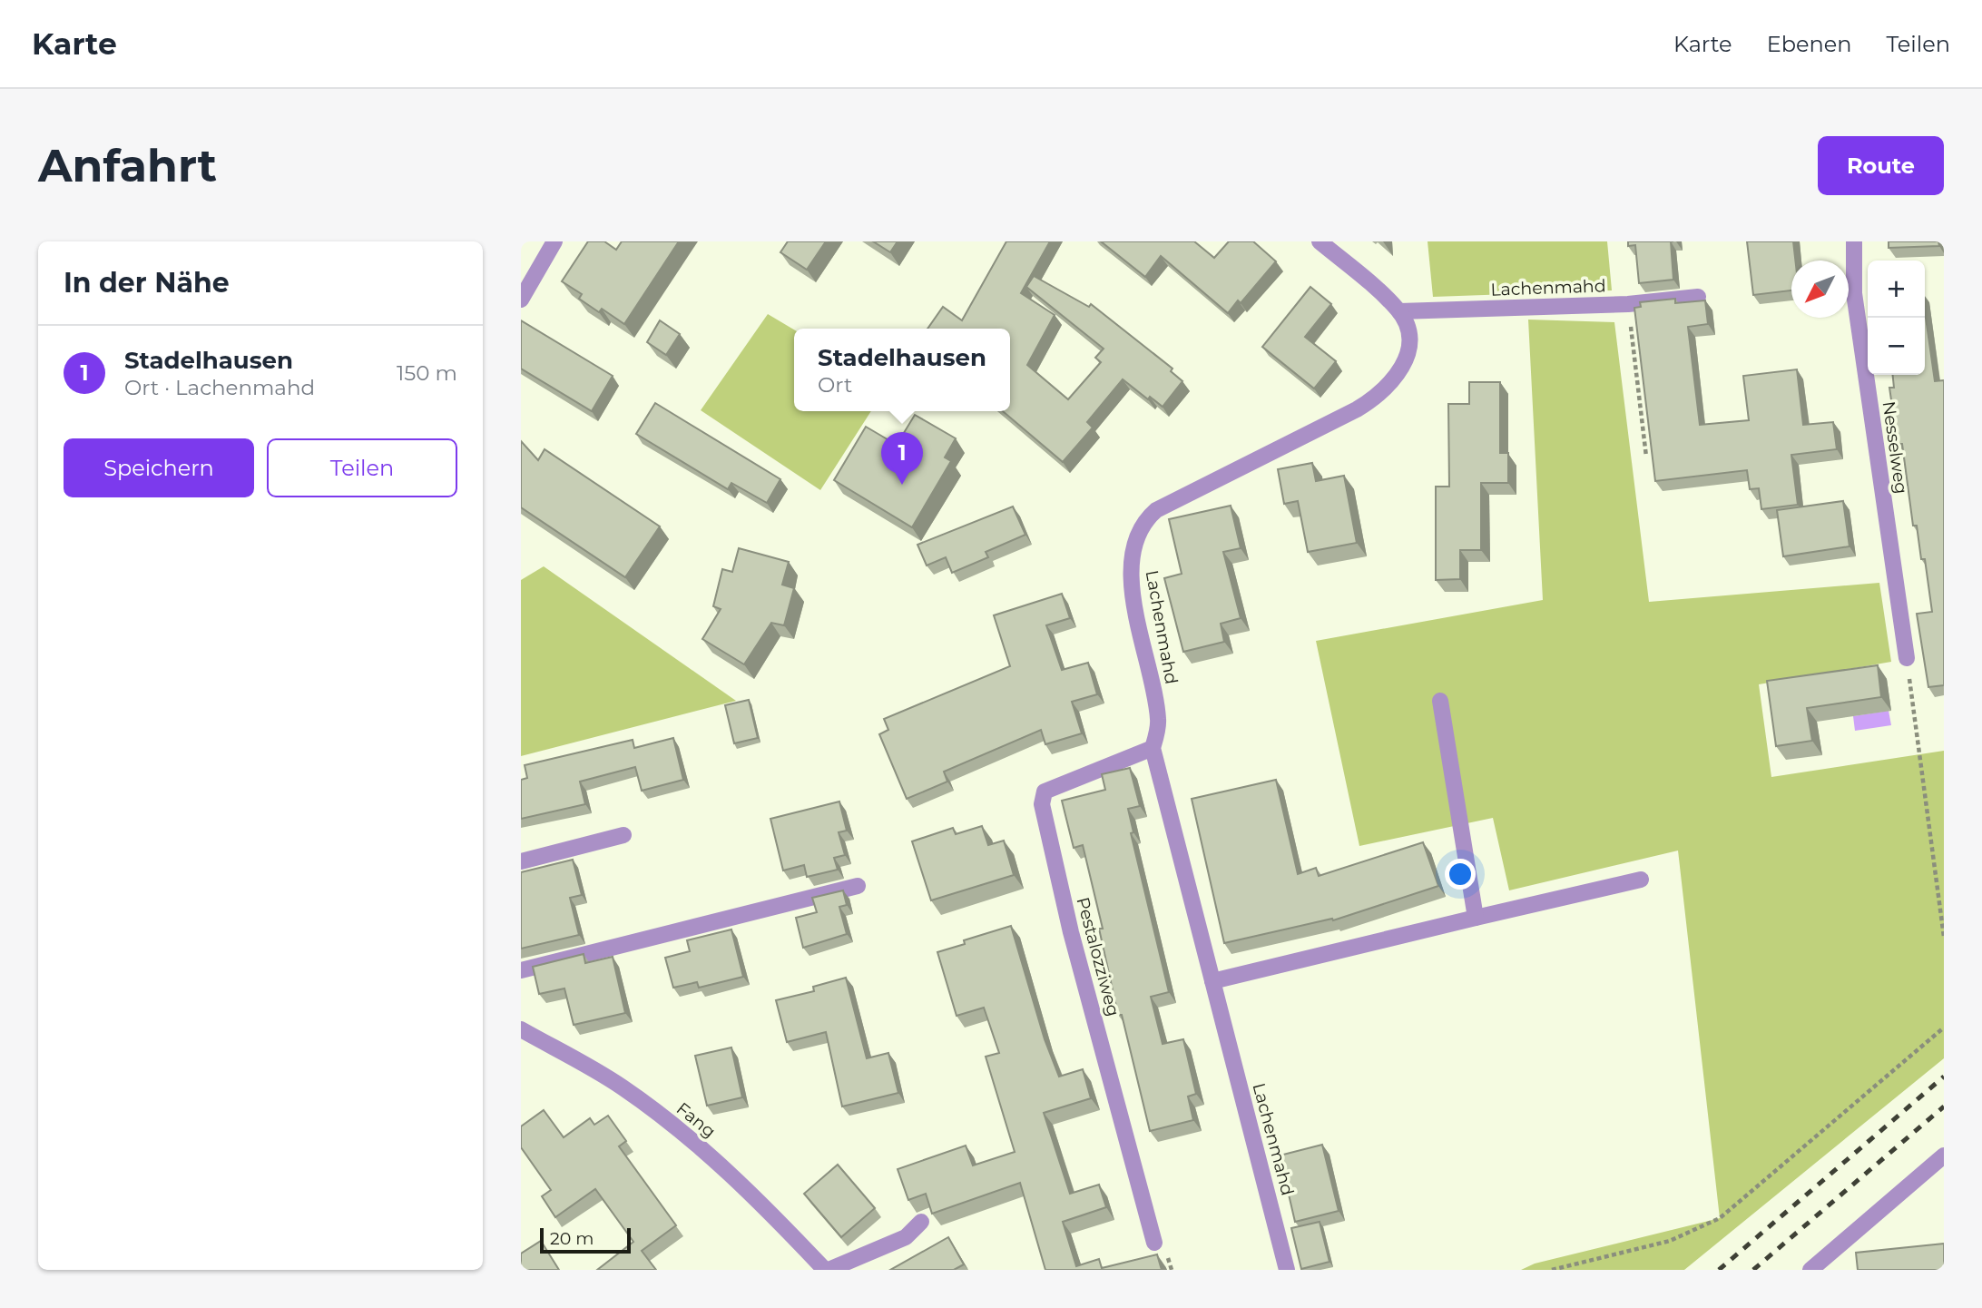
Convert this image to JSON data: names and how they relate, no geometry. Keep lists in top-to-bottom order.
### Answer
{
  "streets": {
    "street": [
      "Lachenmahd",
      "Nesselweg",
      "Pestalozziweg",
      "Fang"
    ]
  },
  "crossings": [
    ["Lachenmahd", "Pestalozziweg"]
  ],
  "scale_bar": "20 m",
  "north": "bottom left",
  "page": {
    "header": "Karte",
    "nav": ["Karte", "Ebenen", "Teilen"],
    "buttons": [
      "Route",
      ["Speichern", "Teilen"]
    ],
    "title": "Anfahrt",
    "heading": "In der Nähe",
    "map_buttons": ["+", "−"],
    "list": [
      {
        "mark": "1",
        "name": "Stadelhausen",
        "note": "Ort · Lachenmahd",
        "value": "150 m"
      }
    ],
    "popup": ["Stadelhausen", "Ort"],
    "pins": "1",
    "scale": "20 m"
  }
}
